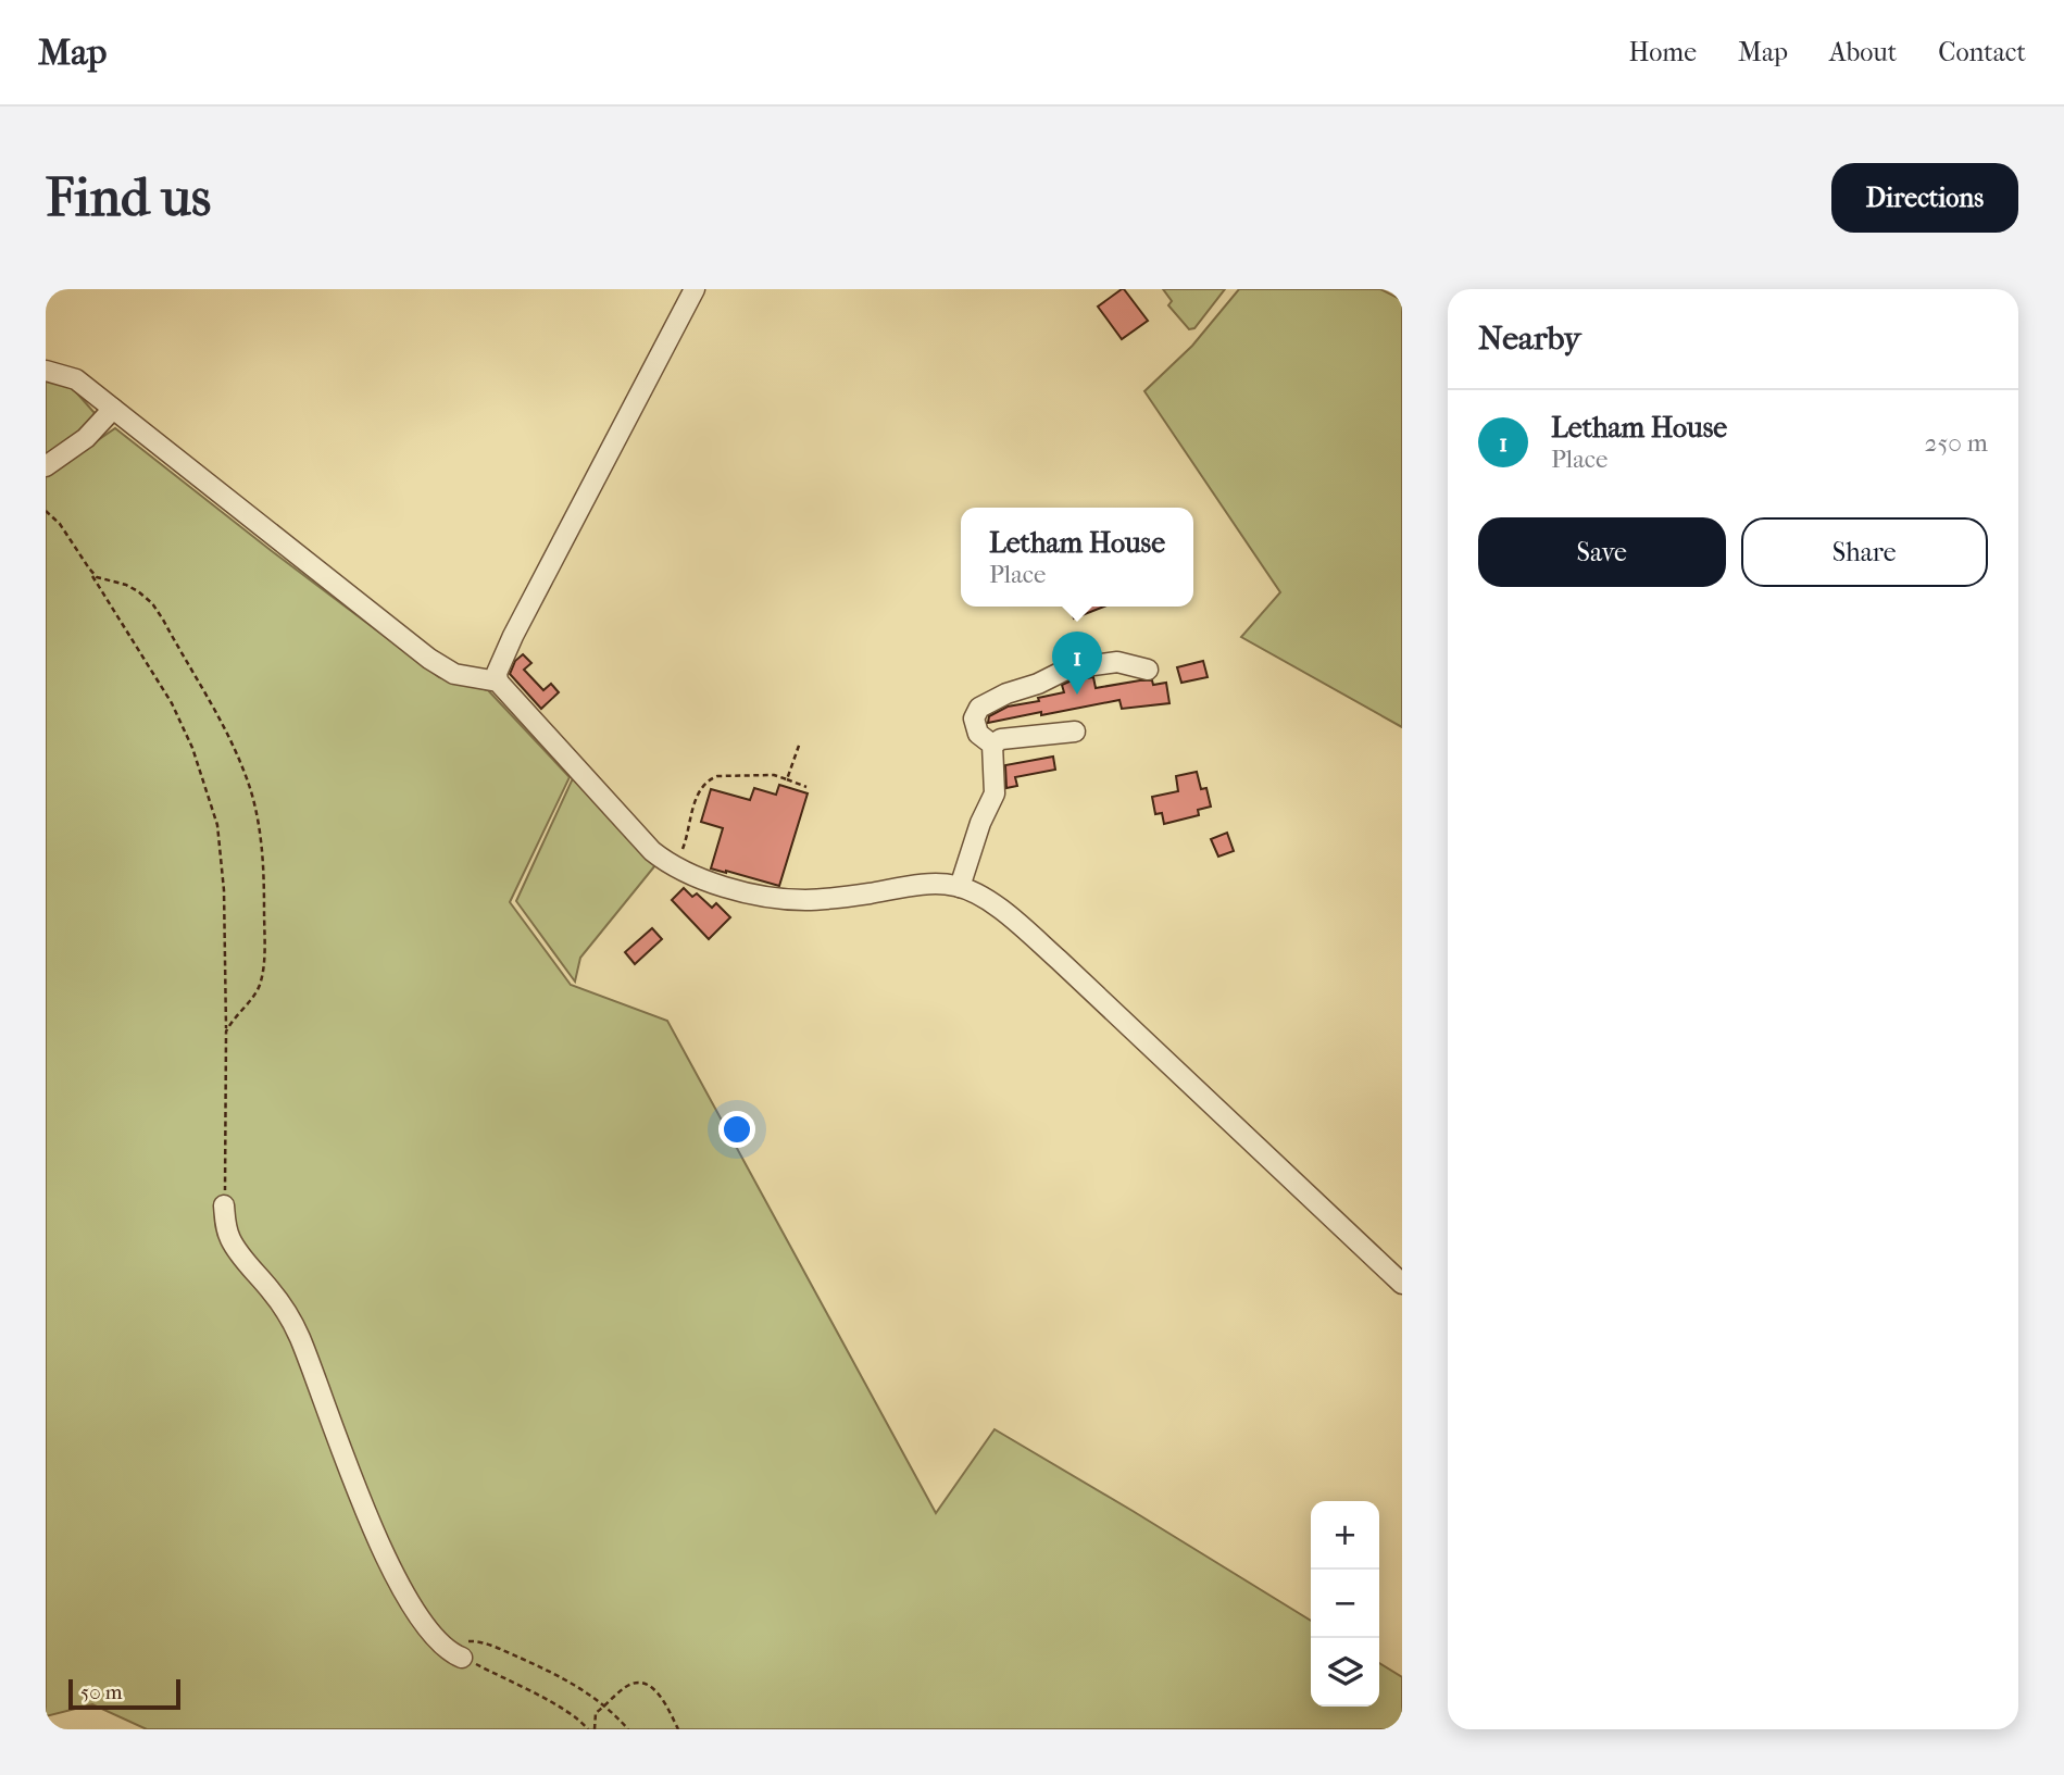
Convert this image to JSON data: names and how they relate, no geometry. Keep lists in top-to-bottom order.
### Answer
{
  "scale_bar": "50 m",
  "page": {
    "header": "Map",
    "nav": [
      "Home",
      "Map",
      "About",
      "Contact"
    ],
    "buttons": [
      "Directions",
      ["Save", "Share"]
    ],
    "title": "Find us",
    "heading": "Nearby",
    "list": [
      {
        "mark": "1",
        "name": "Letham House",
        "note": "Place",
        "value": "250 m"
      }
    ],
    "popup": ["Letham House", "Place"],
    "pins": "1",
    "map_buttons": ["+", "−"],
    "scale": "50 m"
  }
}
